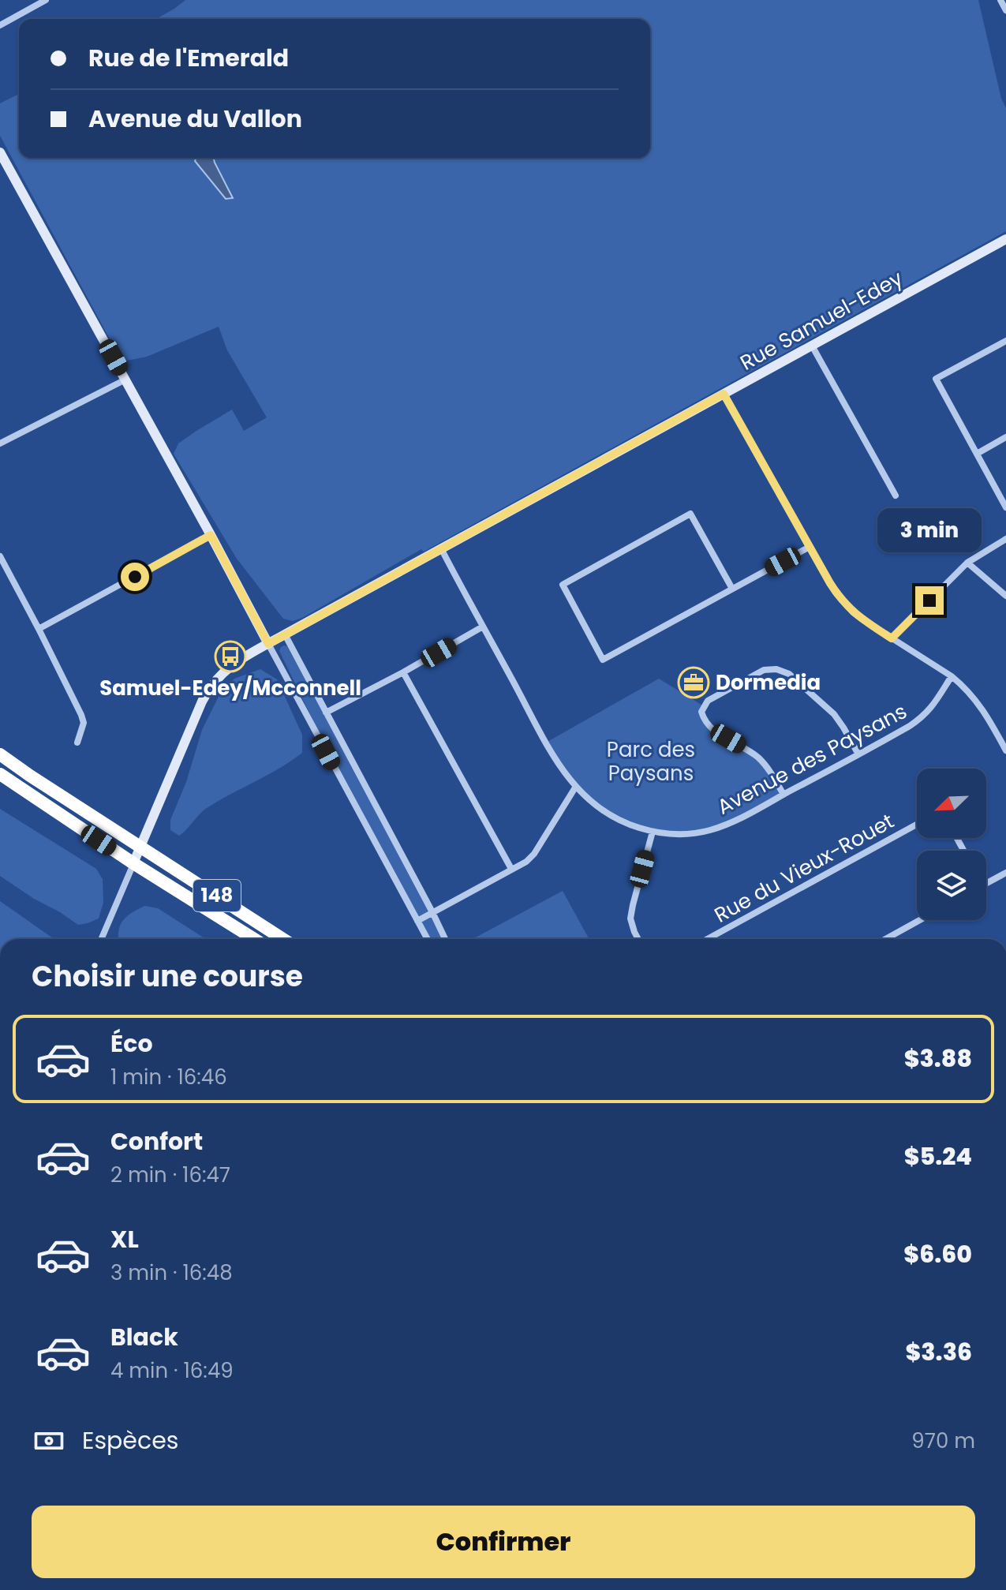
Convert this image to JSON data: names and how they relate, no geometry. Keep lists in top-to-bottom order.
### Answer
{
  "streets": {
    "highway": ["148"],
    "street": ["Rue Samuel-Edey", "Avenue des Paysans", "Rue du Vieux-Rouet"]
  },
  "crossings": [
    ["Rue Samuel-Edey", "Avenue des Paysans"],
    ["Rue Samuel-Edey", "148"]
  ],
  "parks": ["Parc des Paysans"],
  "places": {
    "bus stop": ["Samuel-Edey/Mcconnell"],
    "office": ["Dormedia"]
  },
  "north": "bottom left",
  "page": {
    "banner": ["Rue de l'Emerald", "Avenue du Vallon"],
    "bubble": "3 min",
    "heading": "Choisir une course",
    "list": [
      {
        "name": "Éco",
        "note": "1 min · 16:46",
        "value": "$3.88"
      },
      {
        "name": "Confort",
        "note": "2 min · 16:47",
        "value": "$5.24"
      },
      {
        "name": "XL",
        "note": "3 min · 16:48",
        "value": "$6.60"
      },
      {
        "name": "Black",
        "note": "4 min · 16:49",
        "value": "$3.36"
      }
    ],
    "pay": ["Espèces", "970 m"],
    "buttons": "Confirmer"
  }
}
